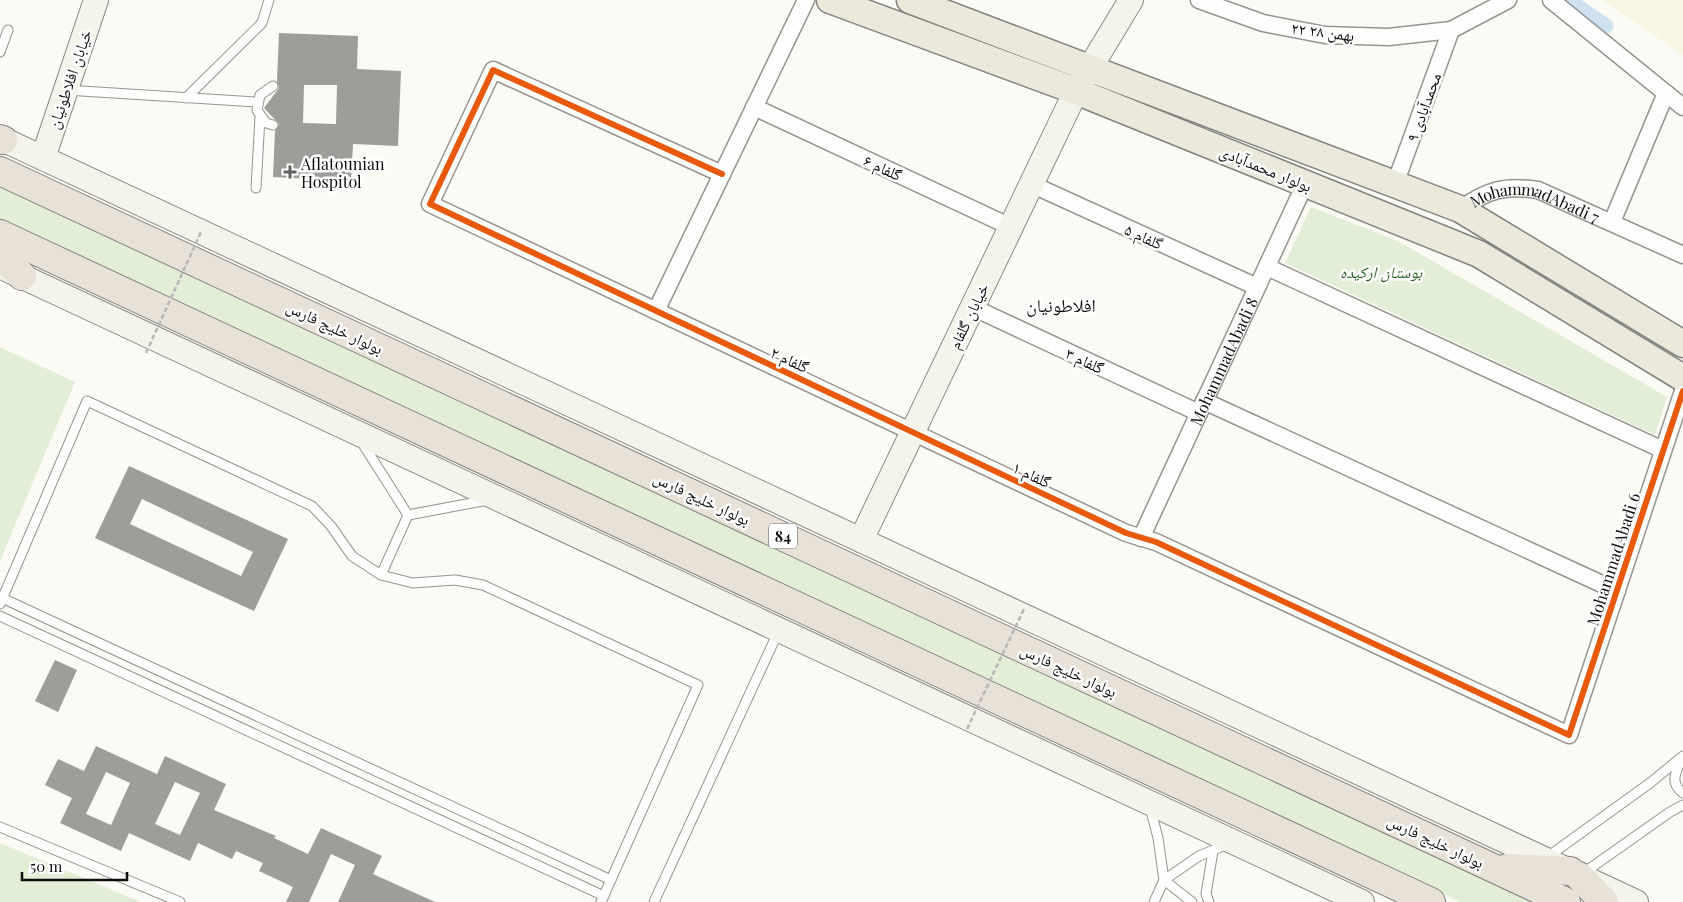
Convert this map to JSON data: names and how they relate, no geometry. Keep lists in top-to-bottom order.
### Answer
{
  "streets": {
    "highway": ["بولوار خلیج فارس", "84"],
    "main road": ["بولوار محمدآبادی"],
    "street": [
      "۲۲ بهمن ۲۸",
      "خیابان افلاطونیان",
      "محمدآبادی ۹",
      "گلفام ۶",
      "MohammadAbadi 7",
      "گلفام ۵",
      "خیابان گلفام",
      "گلفام ۲",
      "گلفام ۳",
      "MohammadAbadi 8",
      "گلفام ۱",
      "MohammadAbadi 6"
    ]
  },
  "crossings": [
    ["۲۲ بهمن ۲۸", "محمدآبادی ۹"],
    ["محمدآبادی ۹", "بولوار محمدآبادی"],
    ["گلفام ۶", "خیابان گلفام"],
    ["بولوار محمدآبادی", "MohammadAbadi 7"],
    ["بولوار محمدآبادی", "خیابان گلفام"],
    ["بولوار محمدآبادی", "MohammadAbadi 8"],
    ["گلفام ۵", "خیابان گلفام"],
    ["گلفام ۵", "MohammadAbadi 8"],
    ["خیابان گلفام", "گلفام ۲"],
    ["خیابان گلفام", "گلفام ۳"],
    ["خیابان گلفام", "گلفام ۱"],
    ["گلفام ۲", "گلفام ۱"],
    ["گلفام ۳", "MohammadAbadi 8"],
    ["گلفام ۳", "MohammadAbadi 6"],
    ["MohammadAbadi 8", "گلفام ۱"],
    ["گلفام ۱", "MohammadAbadi 6"]
  ],
  "districts": ["افلاطونیان"],
  "parks": ["بوستان ارکیده"],
  "places": {
    "health": ["Aflatounian Hospitol"]
  },
  "scale_bar": "50 m"
}
